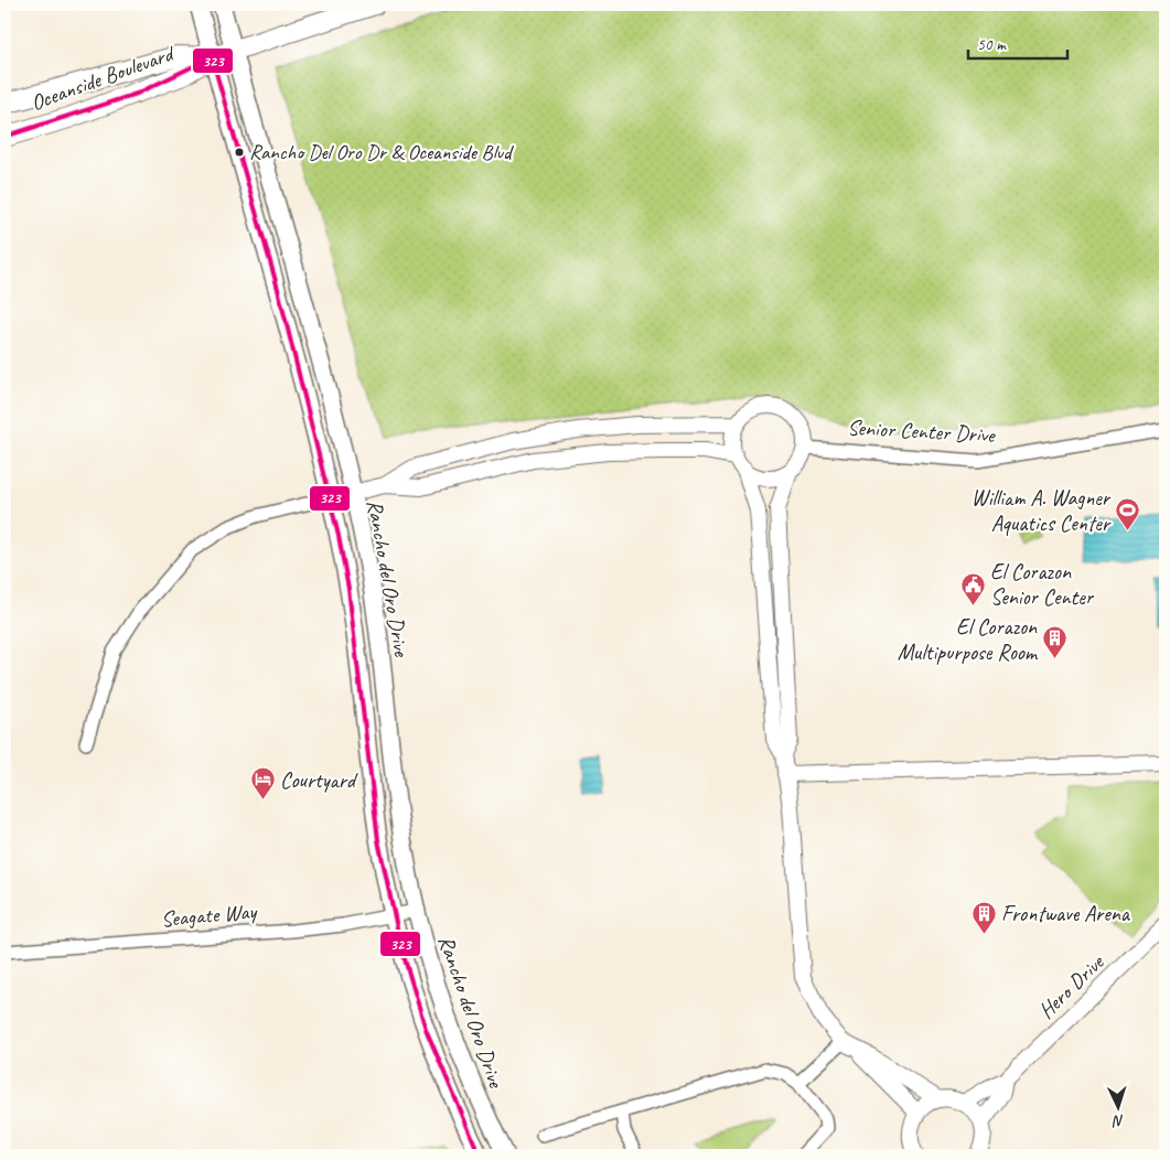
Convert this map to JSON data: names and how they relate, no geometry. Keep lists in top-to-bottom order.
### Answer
{
  "streets": {
    "main road": ["Oceanside Boulevard", "Rancho del Oro Drive"],
    "street": ["Senior Center Drive", "Seagate Way", "Hero Drive"]
  },
  "crossings": [
    ["Oceanside Boulevard", "Rancho del Oro Drive"],
    ["Rancho del Oro Drive", "Seagate Way"]
  ],
  "places": {
    "other": ["Rancho Del Oro Dr & Oceanside Blvd"],
    "sports": ["William A. Wagner Aquatics Center"],
    "public building": ["El Corazon Senior Center"],
    "building": ["El Corazon Multipurpose Room", "Frontwave Arena"],
    "hotel": ["Courtyard"]
  },
  "lines": ["transit line 323"],
  "scale_bar": "50 m",
  "north": "bottom"
}
